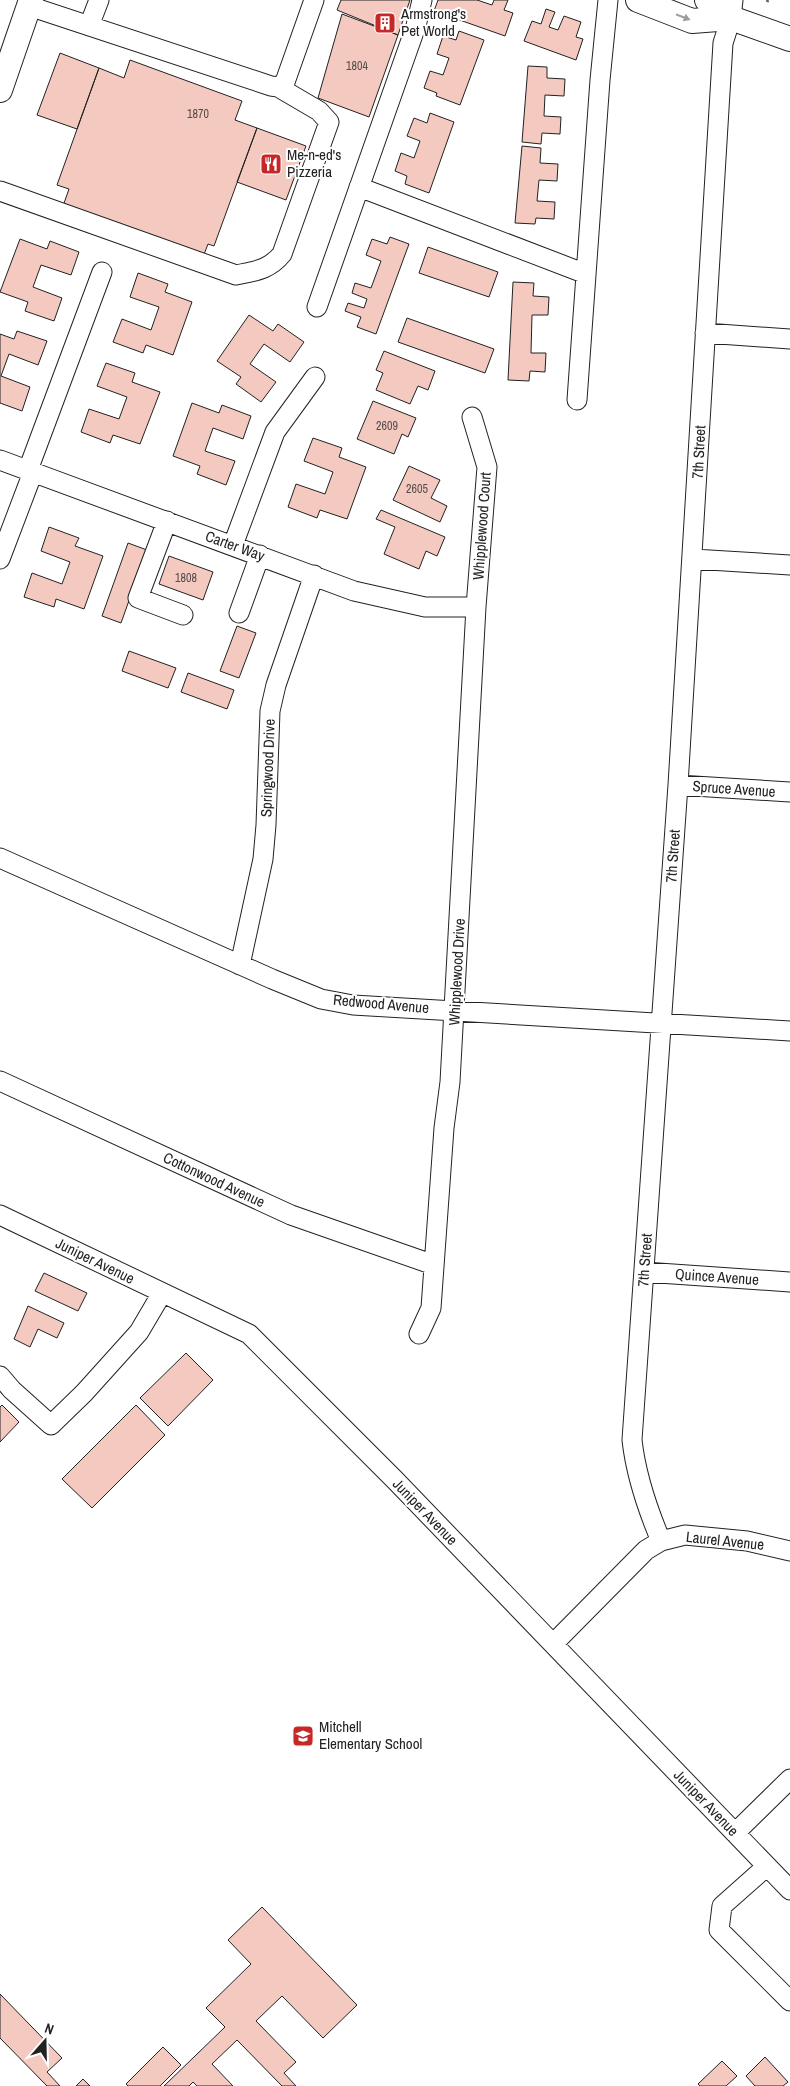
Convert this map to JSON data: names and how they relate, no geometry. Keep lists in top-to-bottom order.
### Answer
{
  "streets": {
    "street": [
      "7th Street",
      "Whipplewood Court",
      "Carter Way",
      "Springwood Drive",
      "Spruce Avenue",
      "Whipplewood Drive",
      "Redwood Avenue",
      "Cottonwood Avenue",
      "Juniper Avenue",
      "Quince Avenue",
      "Laurel Avenue"
    ]
  },
  "crossings": [
    ["7th Street", "Spruce Avenue"],
    ["7th Street", "Redwood Avenue"],
    ["7th Street", "Quince Avenue"],
    ["7th Street", "Laurel Avenue"],
    ["Whipplewood Court", "Carter Way"],
    ["Whipplewood Court", "Whipplewood Drive"],
    ["Carter Way", "Springwood Drive"],
    ["Carter Way", "Whipplewood Drive"],
    ["Springwood Drive", "Redwood Avenue"],
    ["Whipplewood Drive", "Redwood Avenue"],
    ["Whipplewood Drive", "Cottonwood Avenue"]
  ],
  "places": {
    "building": ["Armstrong's Pet World"],
    "restaurant": ["Me-n-ed's Pizzeria"],
    "school or university": ["Mitchell Elementary School"]
  },
  "house_numbers": [
    "1804",
    "1870",
    "2609",
    "2605",
    "1808"
  ],
  "north": "top"
}
